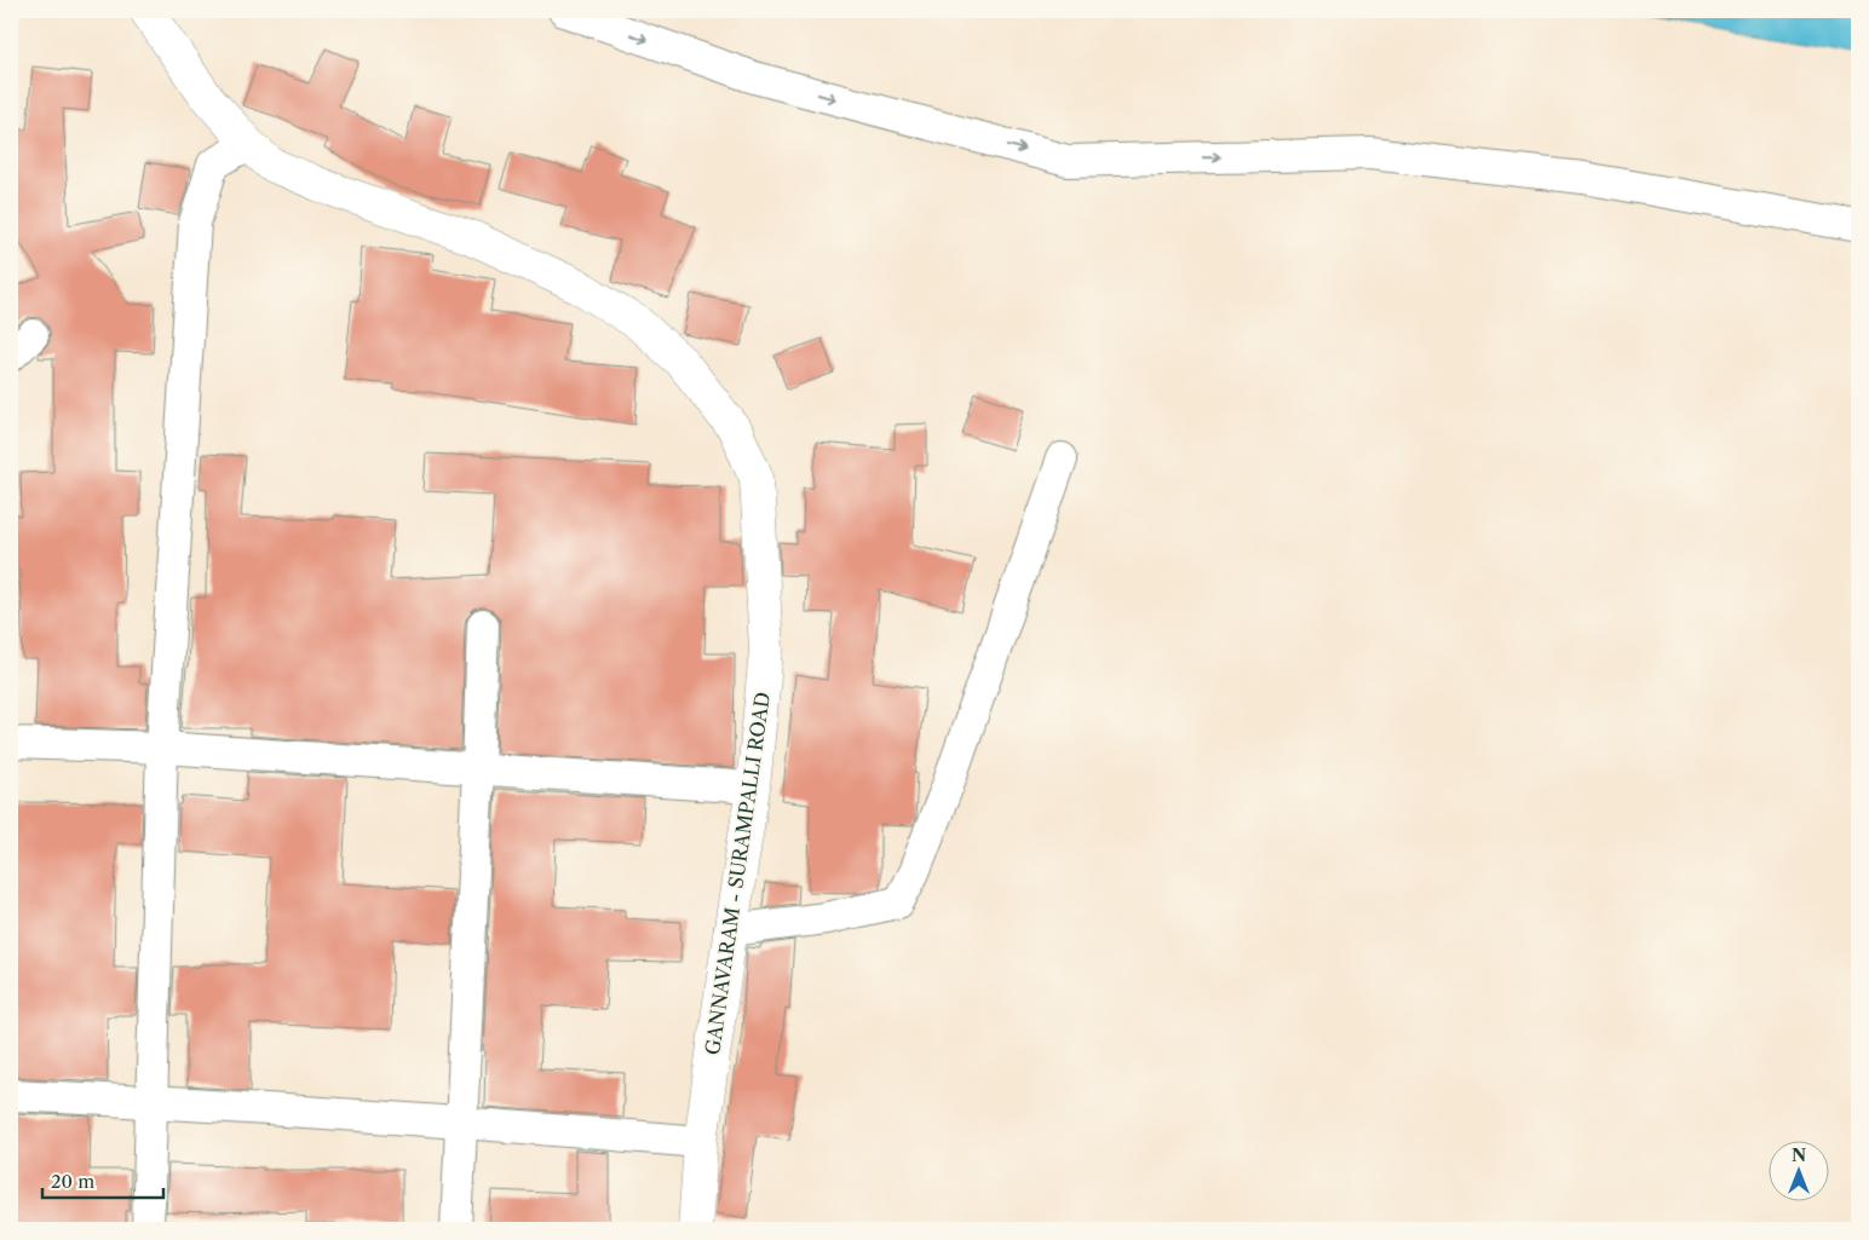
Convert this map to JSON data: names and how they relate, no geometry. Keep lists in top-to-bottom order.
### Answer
{
  "streets": {
    "main road": ["GANNAVARAM - SURAMPALLI ROAD"]
  },
  "scale_bar": "20 m",
  "north": "top"
}
